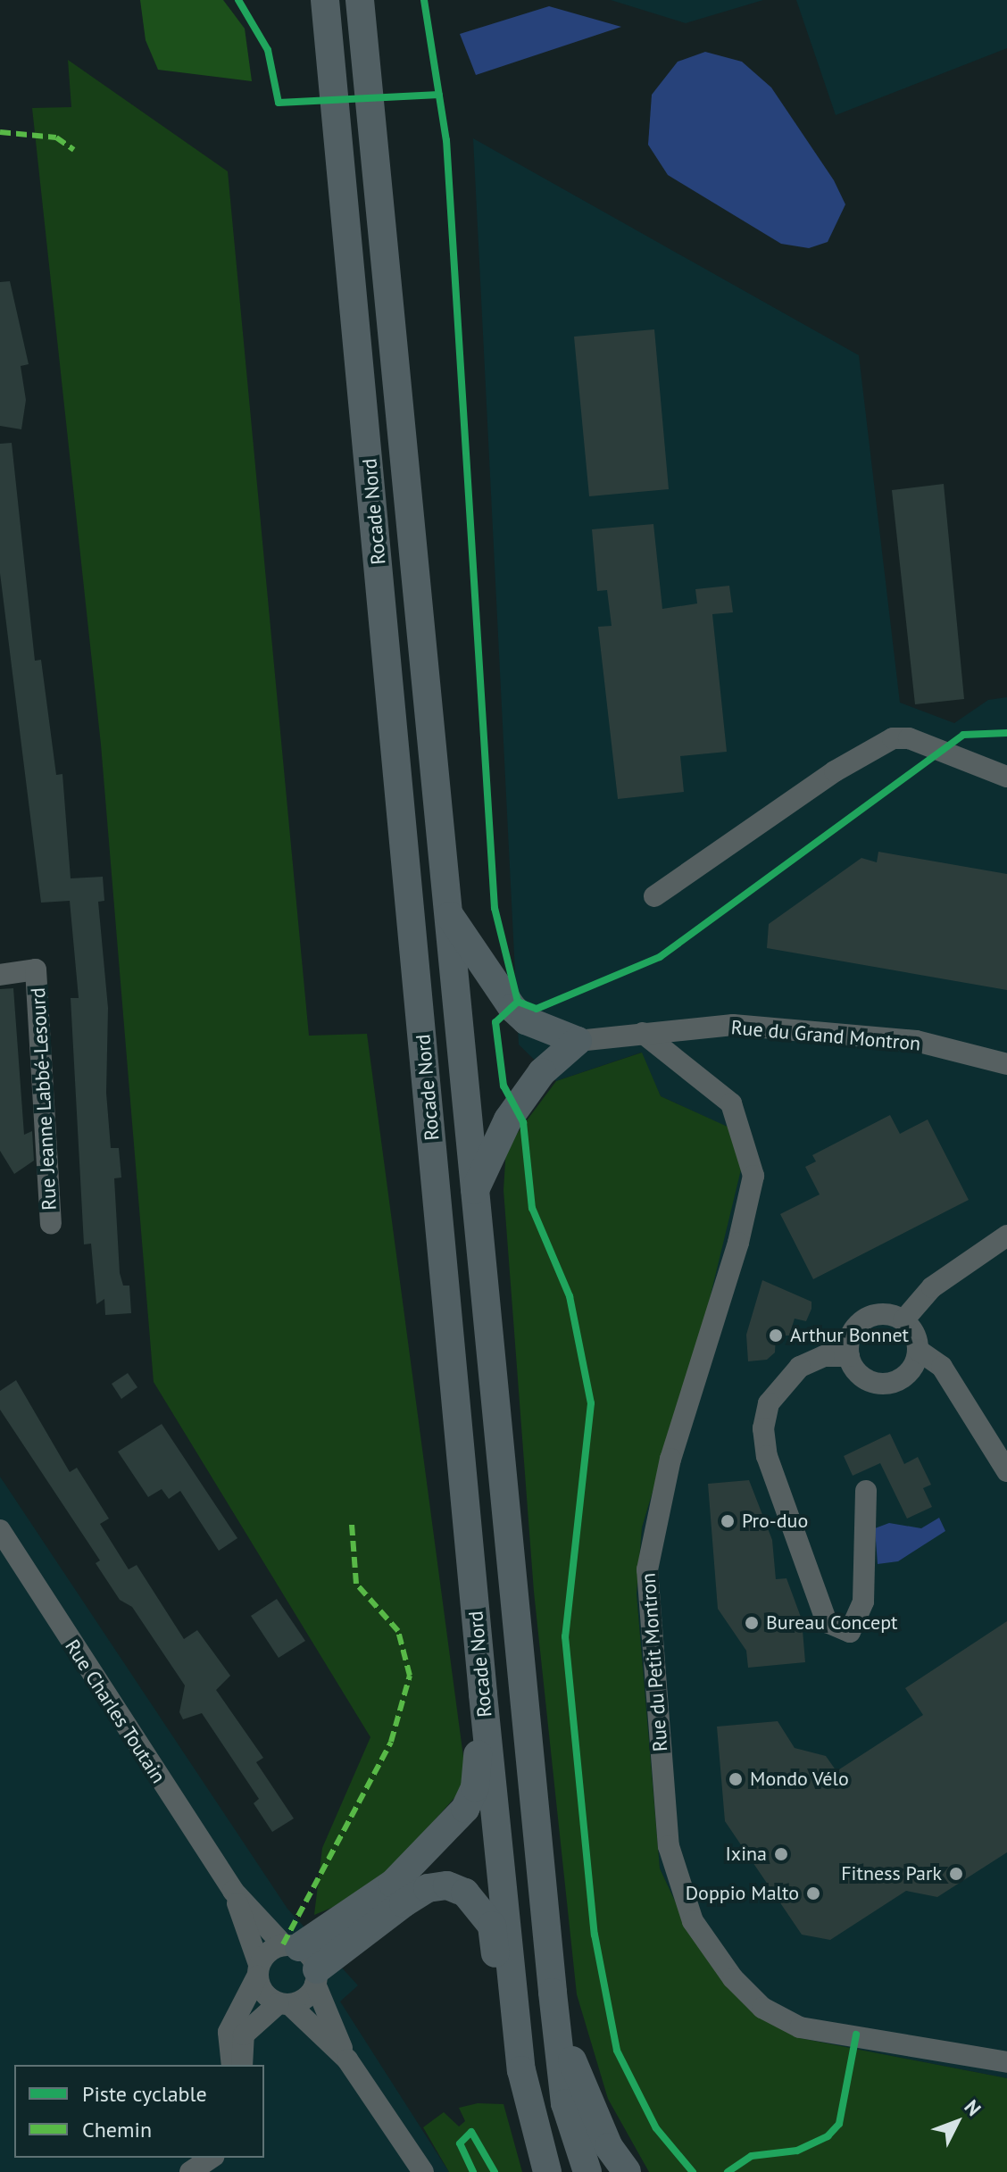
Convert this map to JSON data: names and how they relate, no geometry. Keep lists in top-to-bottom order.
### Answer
{
  "streets": {
    "main road": ["Rocade Nord"],
    "street": [
      "Rue du Grand Montron",
      "Rue Jeanne Labbé-Lesourd",
      "Rue du Petit Montron",
      "Rue Charles Toutain"
    ]
  },
  "crossings": [
    ["Rue du Grand Montron", "Rue du Petit Montron"]
  ],
  "places": [
    "Arthur Bonnet",
    "Pro-duo",
    "Bureau Concept",
    "Mondo Vélo",
    "Ixina",
    "Fitness Park",
    "Doppio Malto"
  ],
  "legend": ["Piste cyclable", "Chemin"],
  "north": "top right"
}
